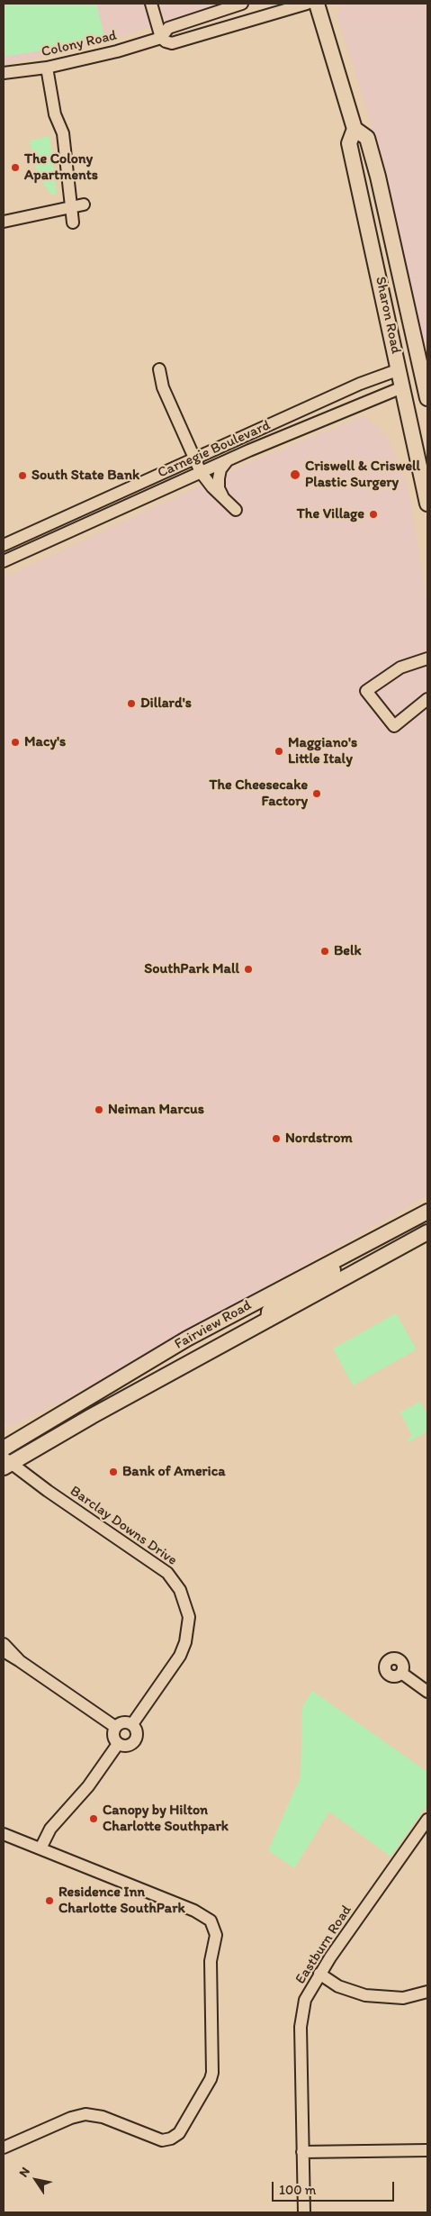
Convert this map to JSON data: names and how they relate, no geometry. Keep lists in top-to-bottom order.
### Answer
{
  "streets": {
    "main road": ["Sharon Road", "Carnegie Boulevard", "Fairview Road"],
    "street": ["Colony Road", "Barclay Downs Drive", "Eastburn Road"]
  },
  "crossings": [
    ["Sharon Road", "Carnegie Boulevard"],
    ["Fairview Road", "Barclay Downs Drive"]
  ],
  "places": [
    "The Colony Apartments",
    "Criswell & Criswell Plastic Surgery",
    "South State Bank",
    "The Village",
    "Dillard's",
    "Macy's",
    "Maggiano's Little Italy",
    "The Cheesecake Factory",
    "Belk",
    "SouthPark Mall",
    "Neiman Marcus",
    "Nordstrom",
    "Bank of America",
    "Canopy by Hilton Charlotte Southpark",
    "Residence Inn Charlotte SouthPark"
  ],
  "scale_bar": "100 m",
  "north": "top left"
}
